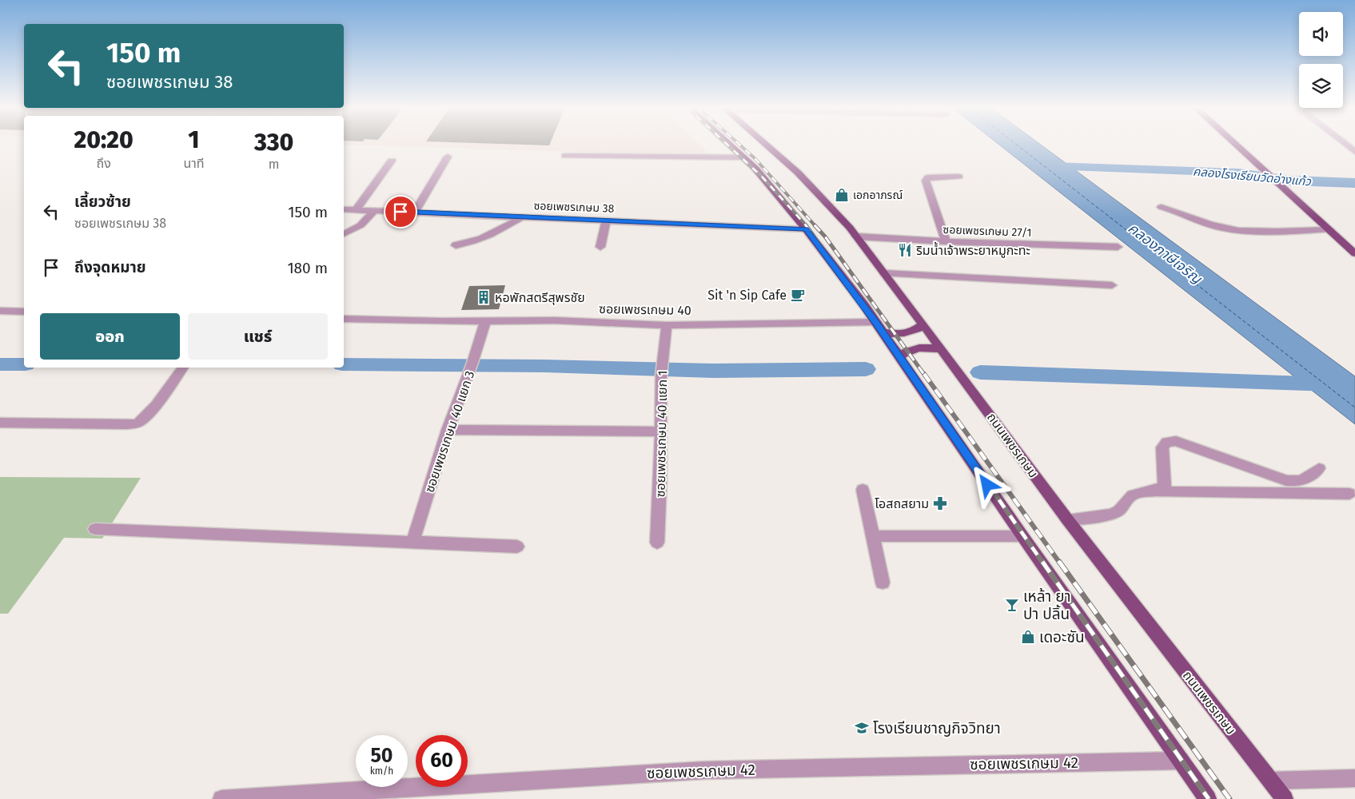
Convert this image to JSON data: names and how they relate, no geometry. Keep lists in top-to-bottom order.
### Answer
{
  "streets": {
    "main road": ["ถนนเพชรเกษม"],
    "street": [
      "ซอยเพชรเกษม 38",
      "ซอยเพชรเกษม 27/1",
      "ซอยเพชรเกษม 40",
      "ซอยเพชรเกษม 40 แยก 3",
      "ซอยเพชรเกษม 40 แยก 1",
      "ซอยเพชรเกษม 42"
    ]
  },
  "crossings": [
    ["ซอยเพชรเกษม 27/1", "ถนนเพชรเกษม"],
    ["ซอยเพชรเกษม 40", "ซอยเพชรเกษม 40 แยก 3"],
    ["ซอยเพชรเกษม 40", "ซอยเพชรเกษม 40 แยก 1"]
  ],
  "water": ["คลองโรงเรียนวัดอ่างแก้ว", "คลองภาษีเจริญ"],
  "places": {
    "shop": ["เอกอาภรณ์", "เดอะซัน"],
    "restaurant": ["ริมน้ำเจ้าพระยาหมูกะทะ"],
    "cafe": ["Sit 'n Sip Cafe"],
    "building": ["หอพักสตรีสุพรชัย"],
    "pharmacy": ["โอสถสยาม"],
    "bar": ["เหล้า ยา ปา ปลิ้น"],
    "school or university": ["โรงเรียนชาญกิจวิทยา"]
  },
  "page": {
    "turn": ["150 m", "ซอยเพชรเกษม 38"],
    "eta": [
      "20:20",
      "ถึง",
      "1",
      "นาที",
      "330",
      "m"
    ],
    "list": [
      {
        "name": "เลี้ยวซ้าย",
        "note": "ซอยเพชรเกษม 38",
        "value": "150 m"
      },
      {
        "name": "ถึงจุดหมาย",
        "value": "180 m"
      }
    ],
    "buttons": ["ออก", "แชร์"],
    "speed": "50 km/h",
    "limit": "60"
  }
}
